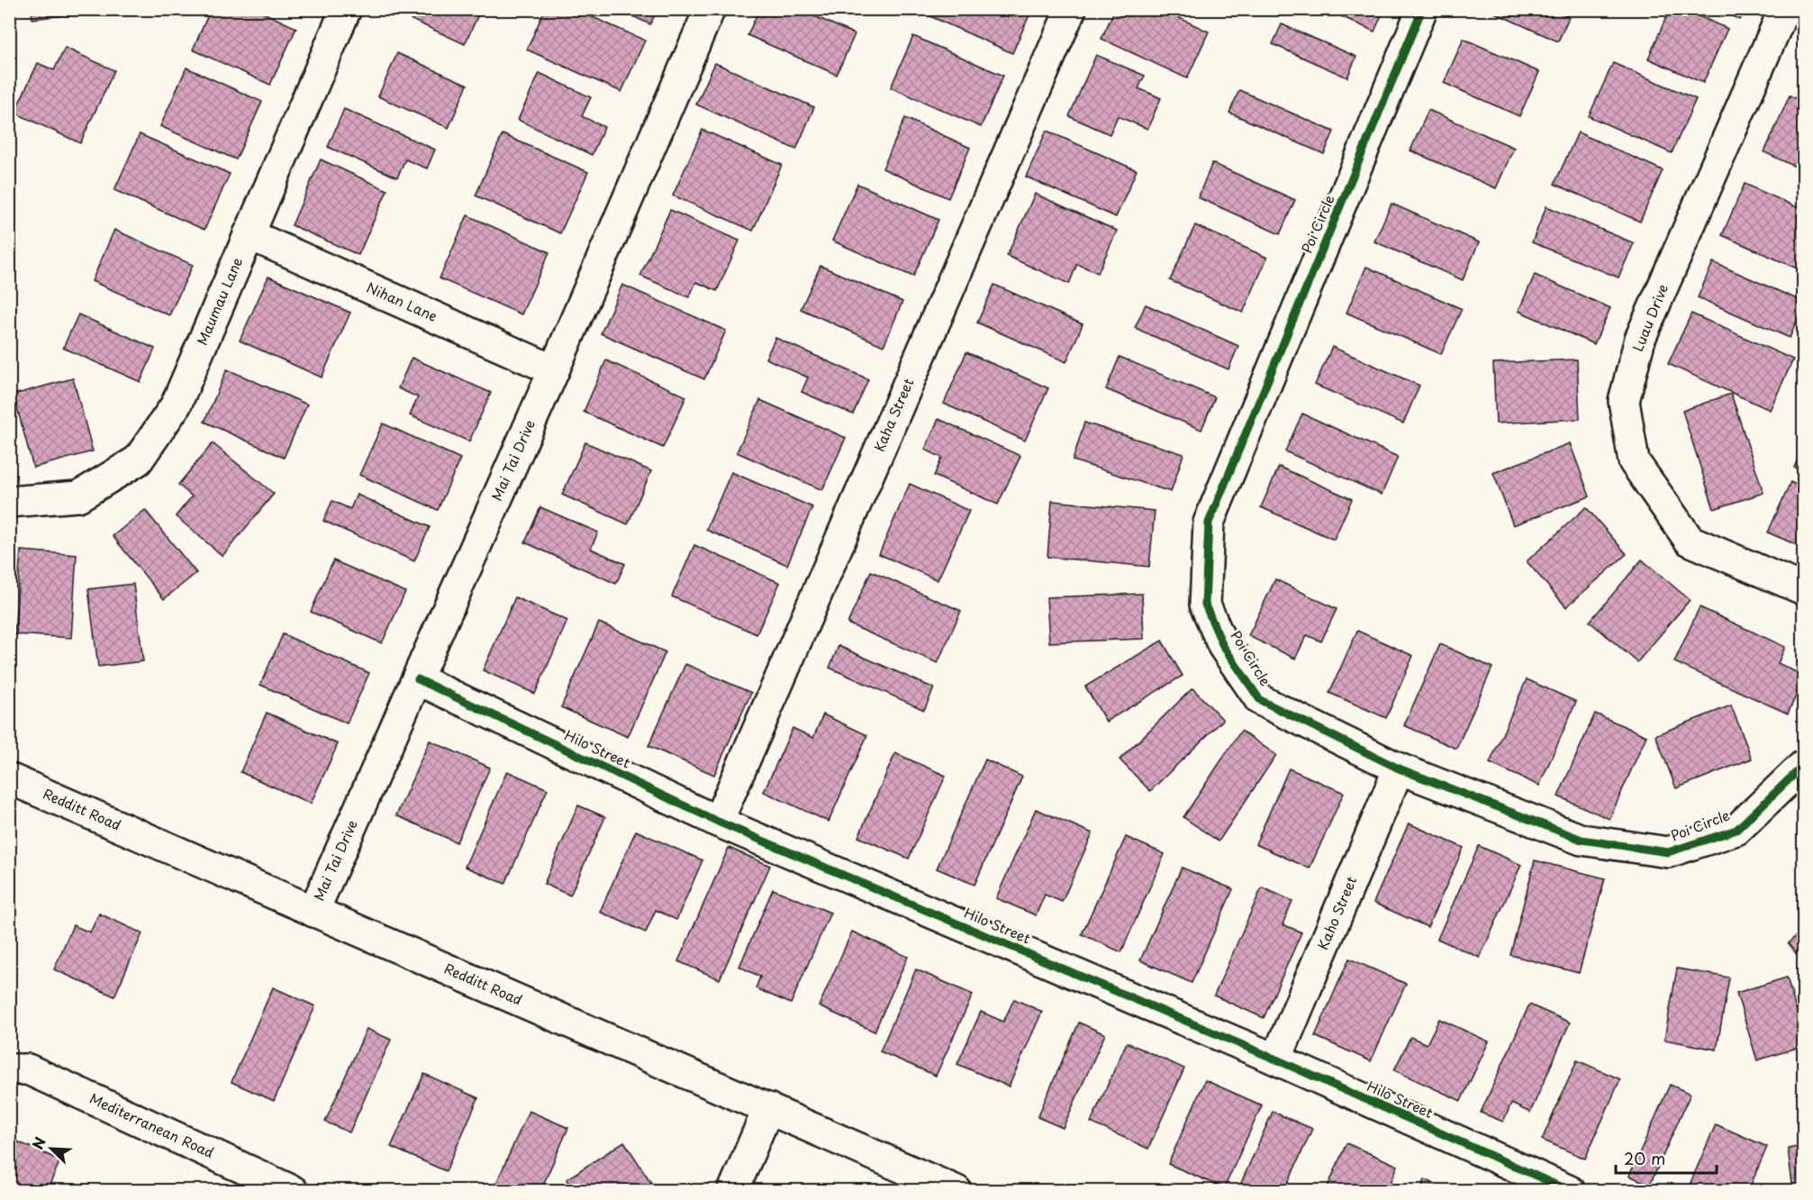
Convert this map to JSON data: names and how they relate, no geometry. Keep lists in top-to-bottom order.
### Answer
{
  "streets": {
    "street": [
      "Poi Circle",
      "Maumau Lane",
      "Nihan Lane",
      "Luau Drive",
      "Kaha Street",
      "Mai Tai Drive",
      "Hilo Street",
      "Redditt Road",
      "Kaho Street",
      "Mediterranean Road"
    ]
  },
  "crossings": [
    ["Poi Circle", "Kaho Street"],
    ["Maumau Lane", "Nihan Lane"],
    ["Nihan Lane", "Mai Tai Drive"],
    ["Kaha Street", "Hilo Street"],
    ["Mai Tai Drive", "Hilo Street"],
    ["Mai Tai Drive", "Redditt Road"],
    ["Hilo Street", "Kaho Street"]
  ],
  "scale_bar": "20 m",
  "north": "top left"
}
